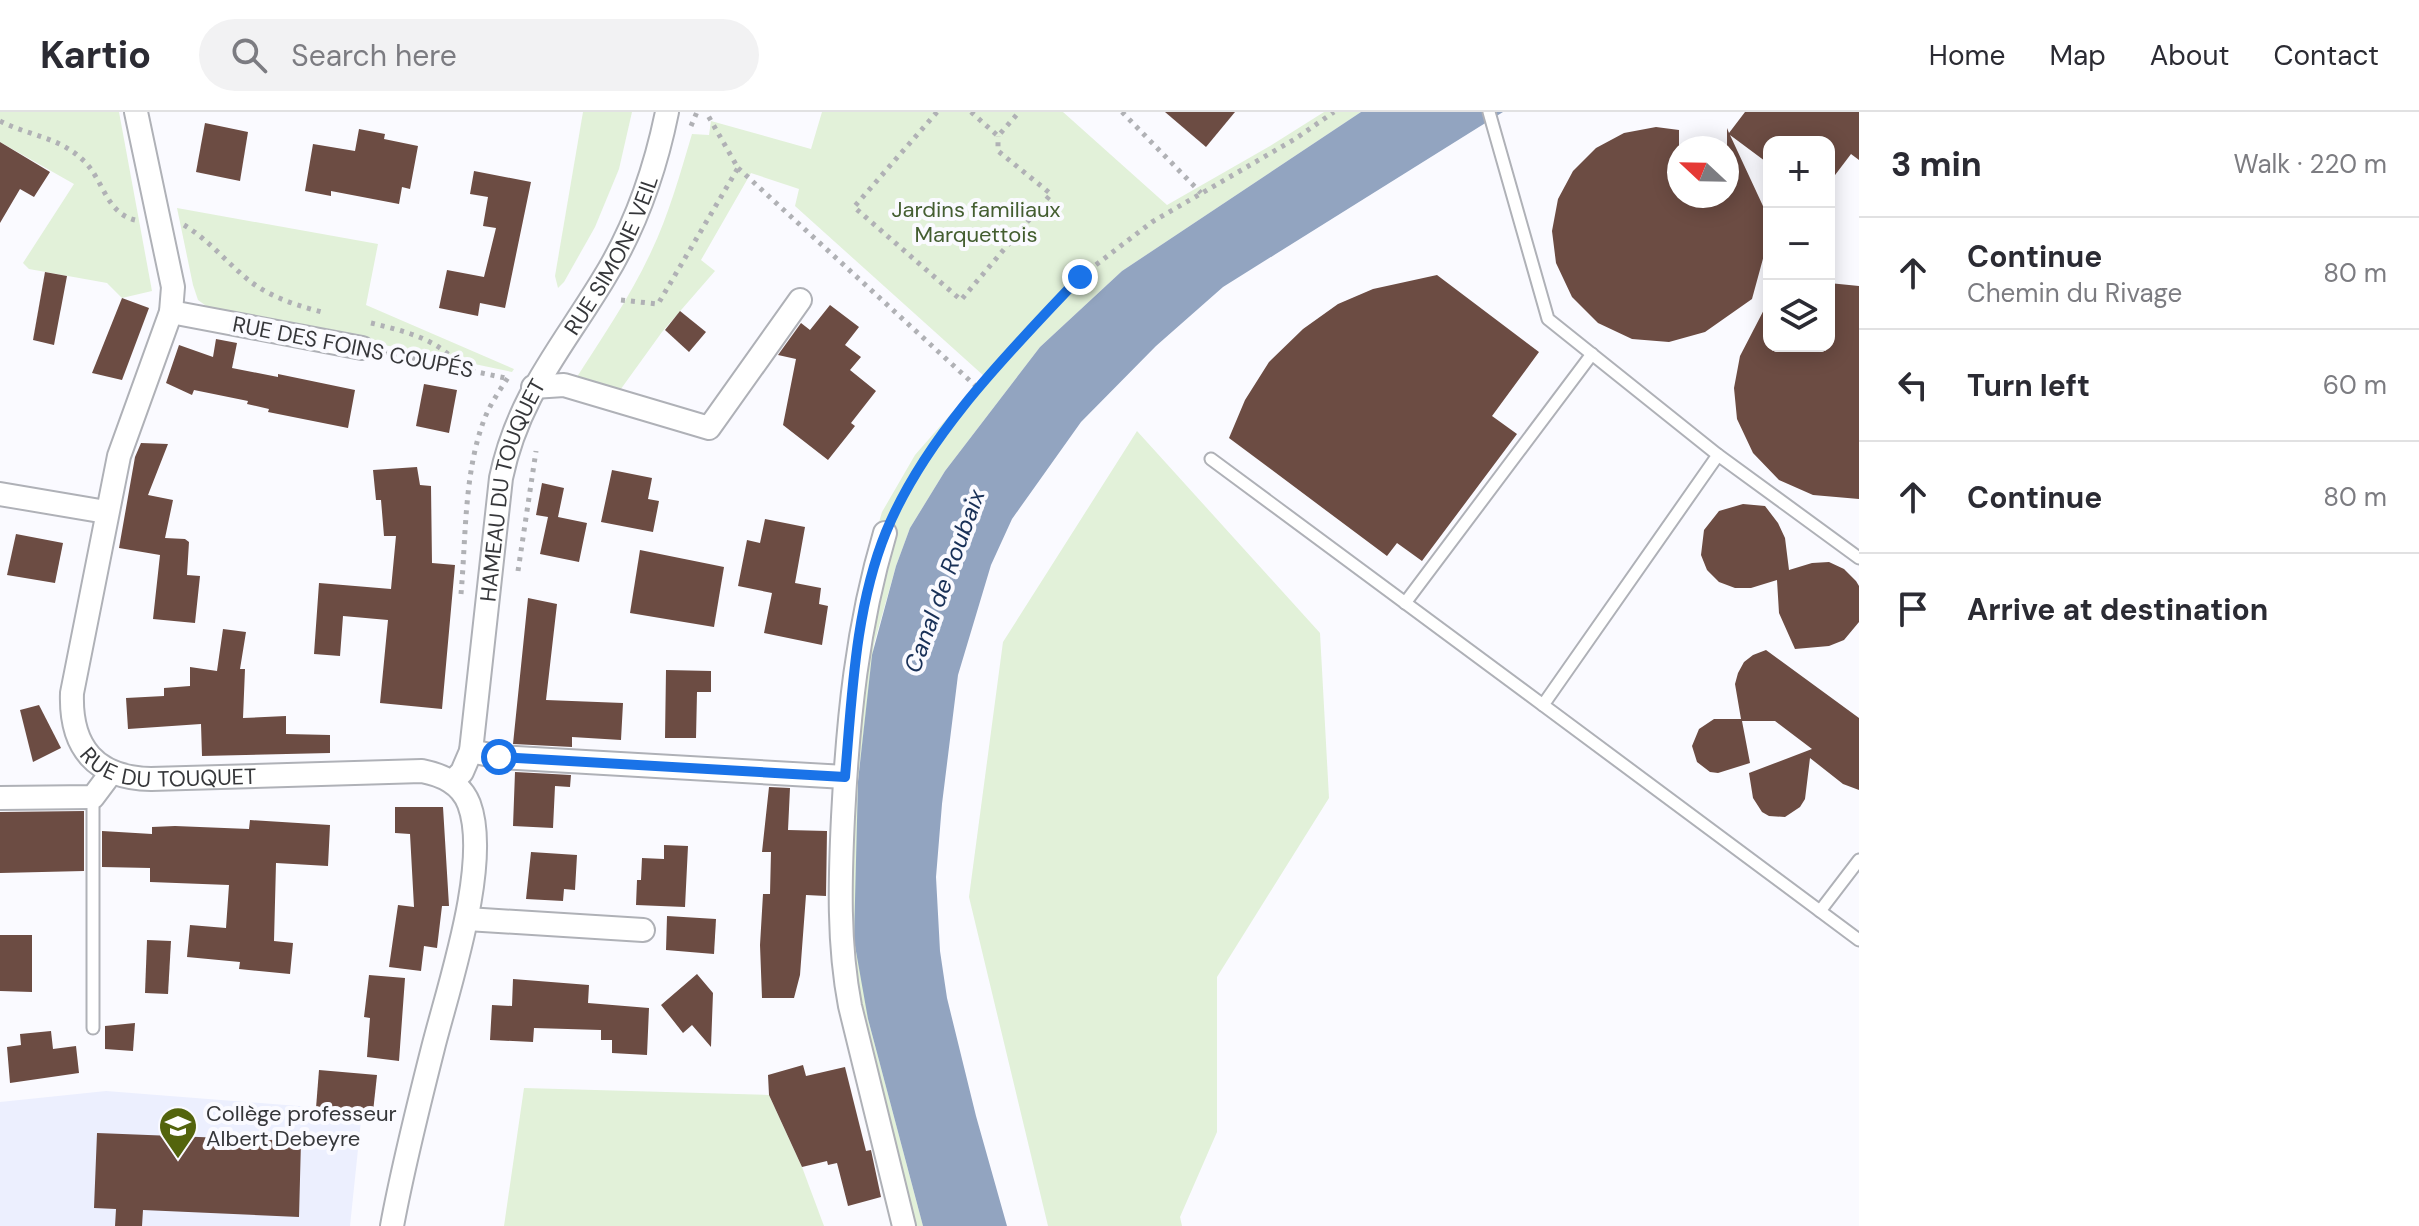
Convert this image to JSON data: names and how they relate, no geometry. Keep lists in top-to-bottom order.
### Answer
{
  "streets": {
    "street": [
      "RUE SIMONE VEIL",
      "RUE DES FOINS COUPÉS",
      "HAMEAU DU TOUQUET",
      "RUE DU TOUQUET"
    ]
  },
  "crossings": [
    ["RUE SIMONE VEIL", "RUE DES FOINS COUPÉS"],
    ["RUE SIMONE VEIL", "HAMEAU DU TOUQUET"],
    ["RUE DES FOINS COUPÉS", "HAMEAU DU TOUQUET"],
    ["RUE DES FOINS COUPÉS", "RUE DU TOUQUET"],
    ["HAMEAU DU TOUQUET", "RUE DU TOUQUET"]
  ],
  "water": ["Canal de Roubaix"],
  "parks": ["Jardins familiaux Marquettois"],
  "places": {
    "school or university": ["Collège professeur Albert Debeyre"]
  },
  "north": "left",
  "page": {
    "header": "Kartio",
    "search": "Search here",
    "nav": [
      "Home",
      "Map",
      "About",
      "Contact"
    ],
    "heading": ["3 min", "Walk · 220 m"],
    "map_buttons": ["+", "−"],
    "list": [
      ["Continue", "Chemin du Rivage", "80 m"],
      ["Turn left", "60 m"],
      ["Continue", "80 m"],
      "Arrive at destination"
    ]
  }
}
